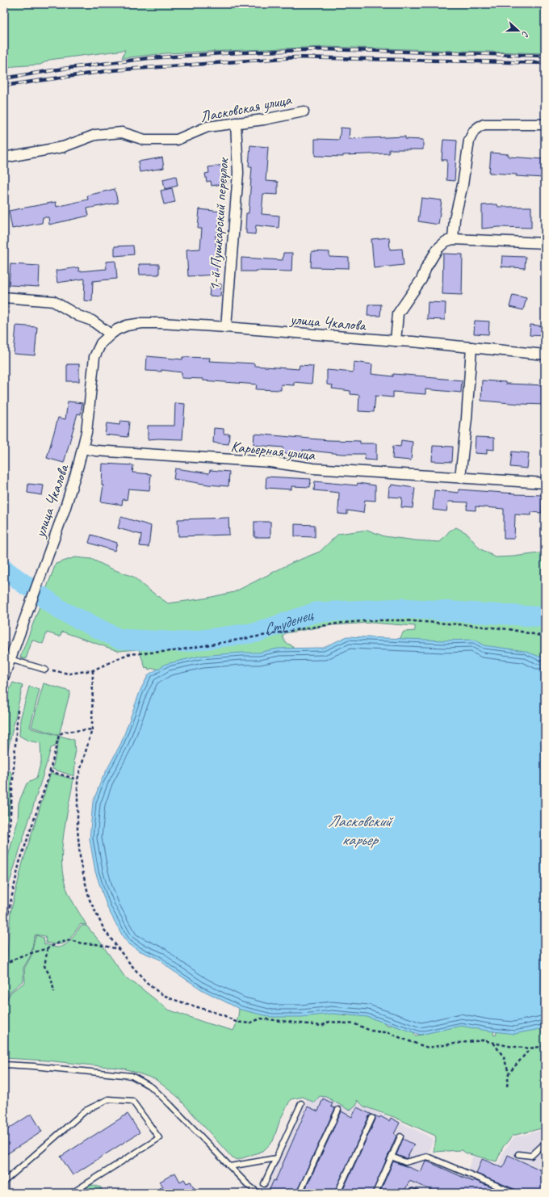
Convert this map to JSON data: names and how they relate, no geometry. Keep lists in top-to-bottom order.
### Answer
{
  "streets": {
    "street": [
      "Ласковская улица",
      "1-й Пушкарский переулок",
      "улица Чкалова",
      "Карьерная улица"
    ]
  },
  "crossings": [
    ["Ласковская улица", "1-й Пушкарский переулок"],
    ["1-й Пушкарский переулок", "улица Чкалова"],
    ["улица Чкалова", "Карьерная улица"]
  ],
  "water": ["Студенец", "Ласковский карьер"],
  "north": "right"
}
